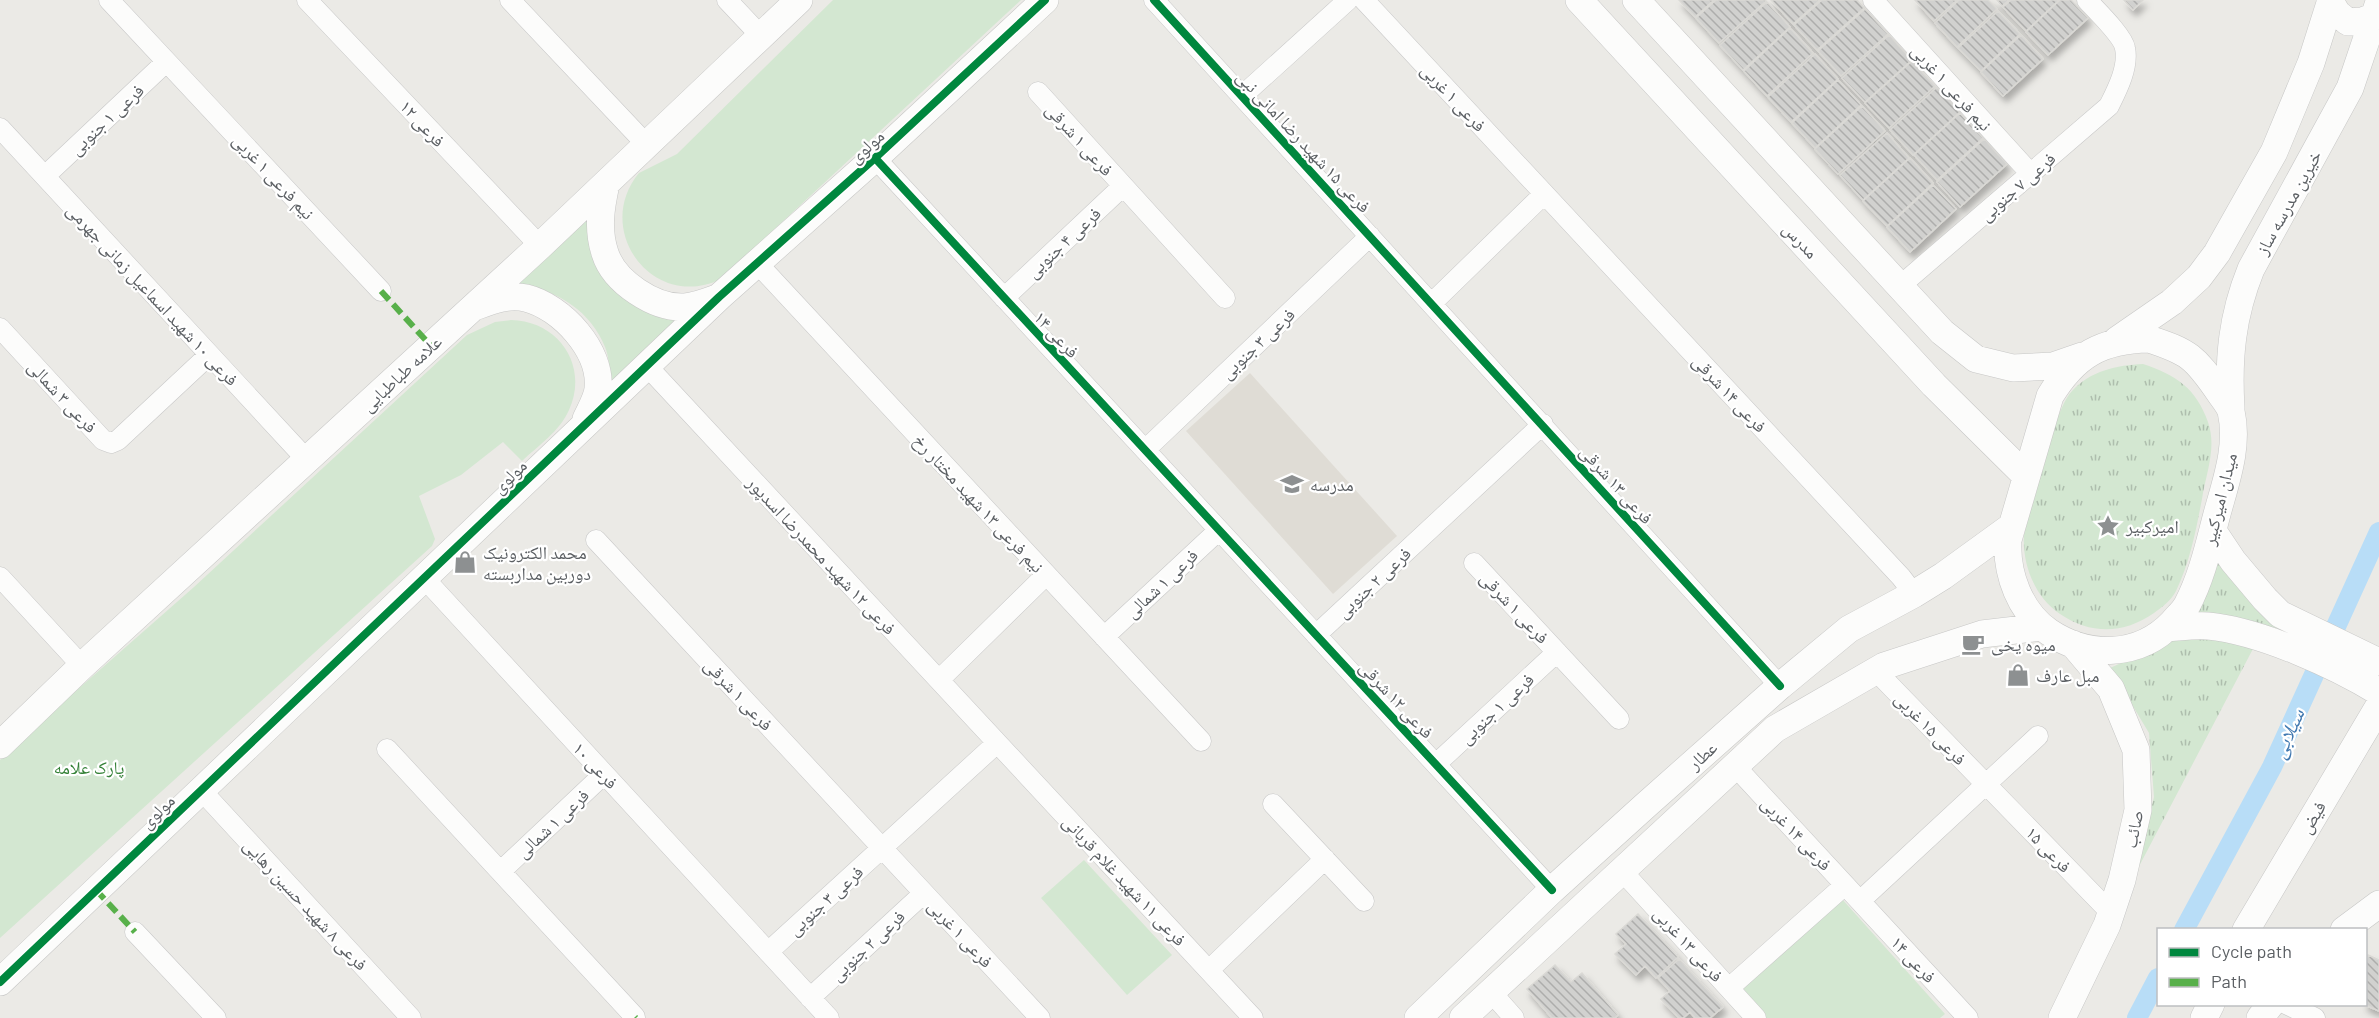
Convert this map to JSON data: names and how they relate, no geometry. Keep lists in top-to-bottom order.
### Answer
{
  "streets": {
    "main road": [
      "مولوی",
      "خیرین مدرسه ساز",
      "مدرس",
      "علامه طباطبایی",
      "میدان امیرکبیر",
      "عطار",
      "فیض",
      "صائب"
    ],
    "street": [
      "نیم فرعی ۱ غربی",
      "فرعی ۱ غربی",
      "فرعی ۱ جنوبی",
      "فرعی ۱۲",
      "فرعی ۱ شرقی",
      "فرعی ۱۵ شهید رضا امانی نبی",
      "فرعی ۷ جنوبی",
      "فرعی ۴ جنوبی",
      "فرعی ۱۰ شهید اسماعیل زمانی جهرمی",
      "فرعی ۱۴",
      "فرعی ۳ جنوبی",
      "فرعی ۱۴ شرقی",
      "فرعی ۳ شمالی",
      "فرعی ۱۳ شرقی",
      "نیم فرعی ۱۳ شهید مختار رخ",
      "فرعی ۱۲ شهید محمدرضا اسدپور",
      "فرعی ۲ جنوبی",
      "فرعی ۱ شمالی",
      "فرعی ۱۲ شرقی",
      "فرعی ۱۵ غربی",
      "فرعی ۱۰",
      "فرعی ۱۴ غربی",
      "فرعی ۱۵",
      "فرعی ۱۱ شهید غلام قربانی",
      "فرعی ۸ شهید حسین رهایی",
      "فرعی ۱۳ غربی"
    ]
  },
  "crossings": [
    ["نیم فرعی ۱ غربی", "فرعی ۱ جنوبی"],
    ["نیم فرعی ۱ غربی", "فرعی ۷ جنوبی"],
    ["فرعی ۱ غربی", "فرعی ۱ شرقی"],
    ["فرعی ۱ غربی", "فرعی ۳ جنوبی"],
    ["فرعی ۱ غربی", "فرعی ۱۴ شرقی"],
    ["فرعی ۱ غربی", "فرعی ۲ جنوبی"],
    ["فرعی ۱ جنوبی", "فرعی ۱ شرقی"],
    ["فرعی ۱ جنوبی", "فرعی ۱۰ شهید اسماعیل زمانی جهرمی"],
    ["فرعی ۱ جنوبی", "فرعی ۱۲ شرقی"],
    ["فرعی ۱۲", "علامه طباطبایی"],
    ["فرعی ۱ شرقی", "فرعی ۴ جنوبی"],
    ["فرعی ۱ شرقی", "فرعی ۳ جنوبی"],
    ["فرعی ۱۵ شهید رضا امانی نبی", "فرعی ۳ جنوبی"],
    ["فرعی ۱۵ شهید رضا امانی نبی", "فرعی ۱۳ شرقی"],
    ["مولوی", "فرعی ۱۴"],
    ["مولوی", "نیم فرعی ۱۳ شهید مختار رخ"],
    ["مولوی", "فرعی ۱۲ شهید محمدرضا اسدپور"],
    ["مولوی", "فرعی ۱۰"],
    ["مولوی", "فرعی ۸ شهید حسین رهایی"],
    ["خیرین مدرسه ساز", "میدان امیرکبیر"],
    ["مدرس", "میدان امیرکبیر"],
    ["فرعی ۴ جنوبی", "فرعی ۱۴"],
    ["فرعی ۱۰ شهید اسماعیل زمانی جهرمی", "علامه طباطبایی"],
    ["فرعی ۱۰ شهید اسماعیل زمانی جهرمی", "فرعی ۳ شمالی"],
    ["فرعی ۱۴", "فرعی ۳ جنوبی"],
    ["فرعی ۱۴", "فرعی ۱ شمالی"],
    ["فرعی ۱۴", "فرعی ۱۲ شرقی"],
    ["فرعی ۱۴", "فرعی ۱۴ غربی"],
    ["فرعی ۳ جنوبی", "فرعی ۱۰"],
    ["فرعی ۱۴ شرقی", "عطار"],
    ["فرعی ۱۳ شرقی", "فرعی ۲ جنوبی"],
    ["فرعی ۱۳ شرقی", "عطار"],
    ["میدان امیرکبیر", "عطار"],
    ["میدان امیرکبیر", "صائب"],
    ["نیم فرعی ۱۳ شهید مختار رخ", "فرعی ۱ شمالی"],
    ["فرعی ۱۲ شهید محمدرضا اسدپور", "فرعی ۱۱ شهید غلام قربانی"],
    ["فرعی ۲ جنوبی", "فرعی ۱۲ شرقی"],
    ["فرعی ۲ جنوبی", "فرعی ۱۰"],
    ["فرعی ۱ شمالی", "فرعی ۱۲ شرقی"],
    ["فرعی ۱ شمالی", "فرعی ۱۰"],
    ["فرعی ۱۲ شرقی", "عطار"],
    ["فرعی ۱۵ غربی", "عطار"],
    ["فرعی ۱۵ غربی", "فرعی ۱۵"],
    ["عطار", "فرعی ۱۴ غربی"],
    ["عطار", "فرعی ۱۳ غربی"],
    ["صائب", "فرعی ۱۵"]
  ],
  "water": ["سیلابی"],
  "parks": ["پارک علامه"],
  "places": {
    "school or university": ["مدرسه"],
    "place": ["امیرکبیر"],
    "shop": ["محمد الکترونیک دوربین مداربسته", "مبل عارف"],
    "cafe": ["میوه یخی"]
  },
  "legend": ["Cycle path", "Path"]
}
